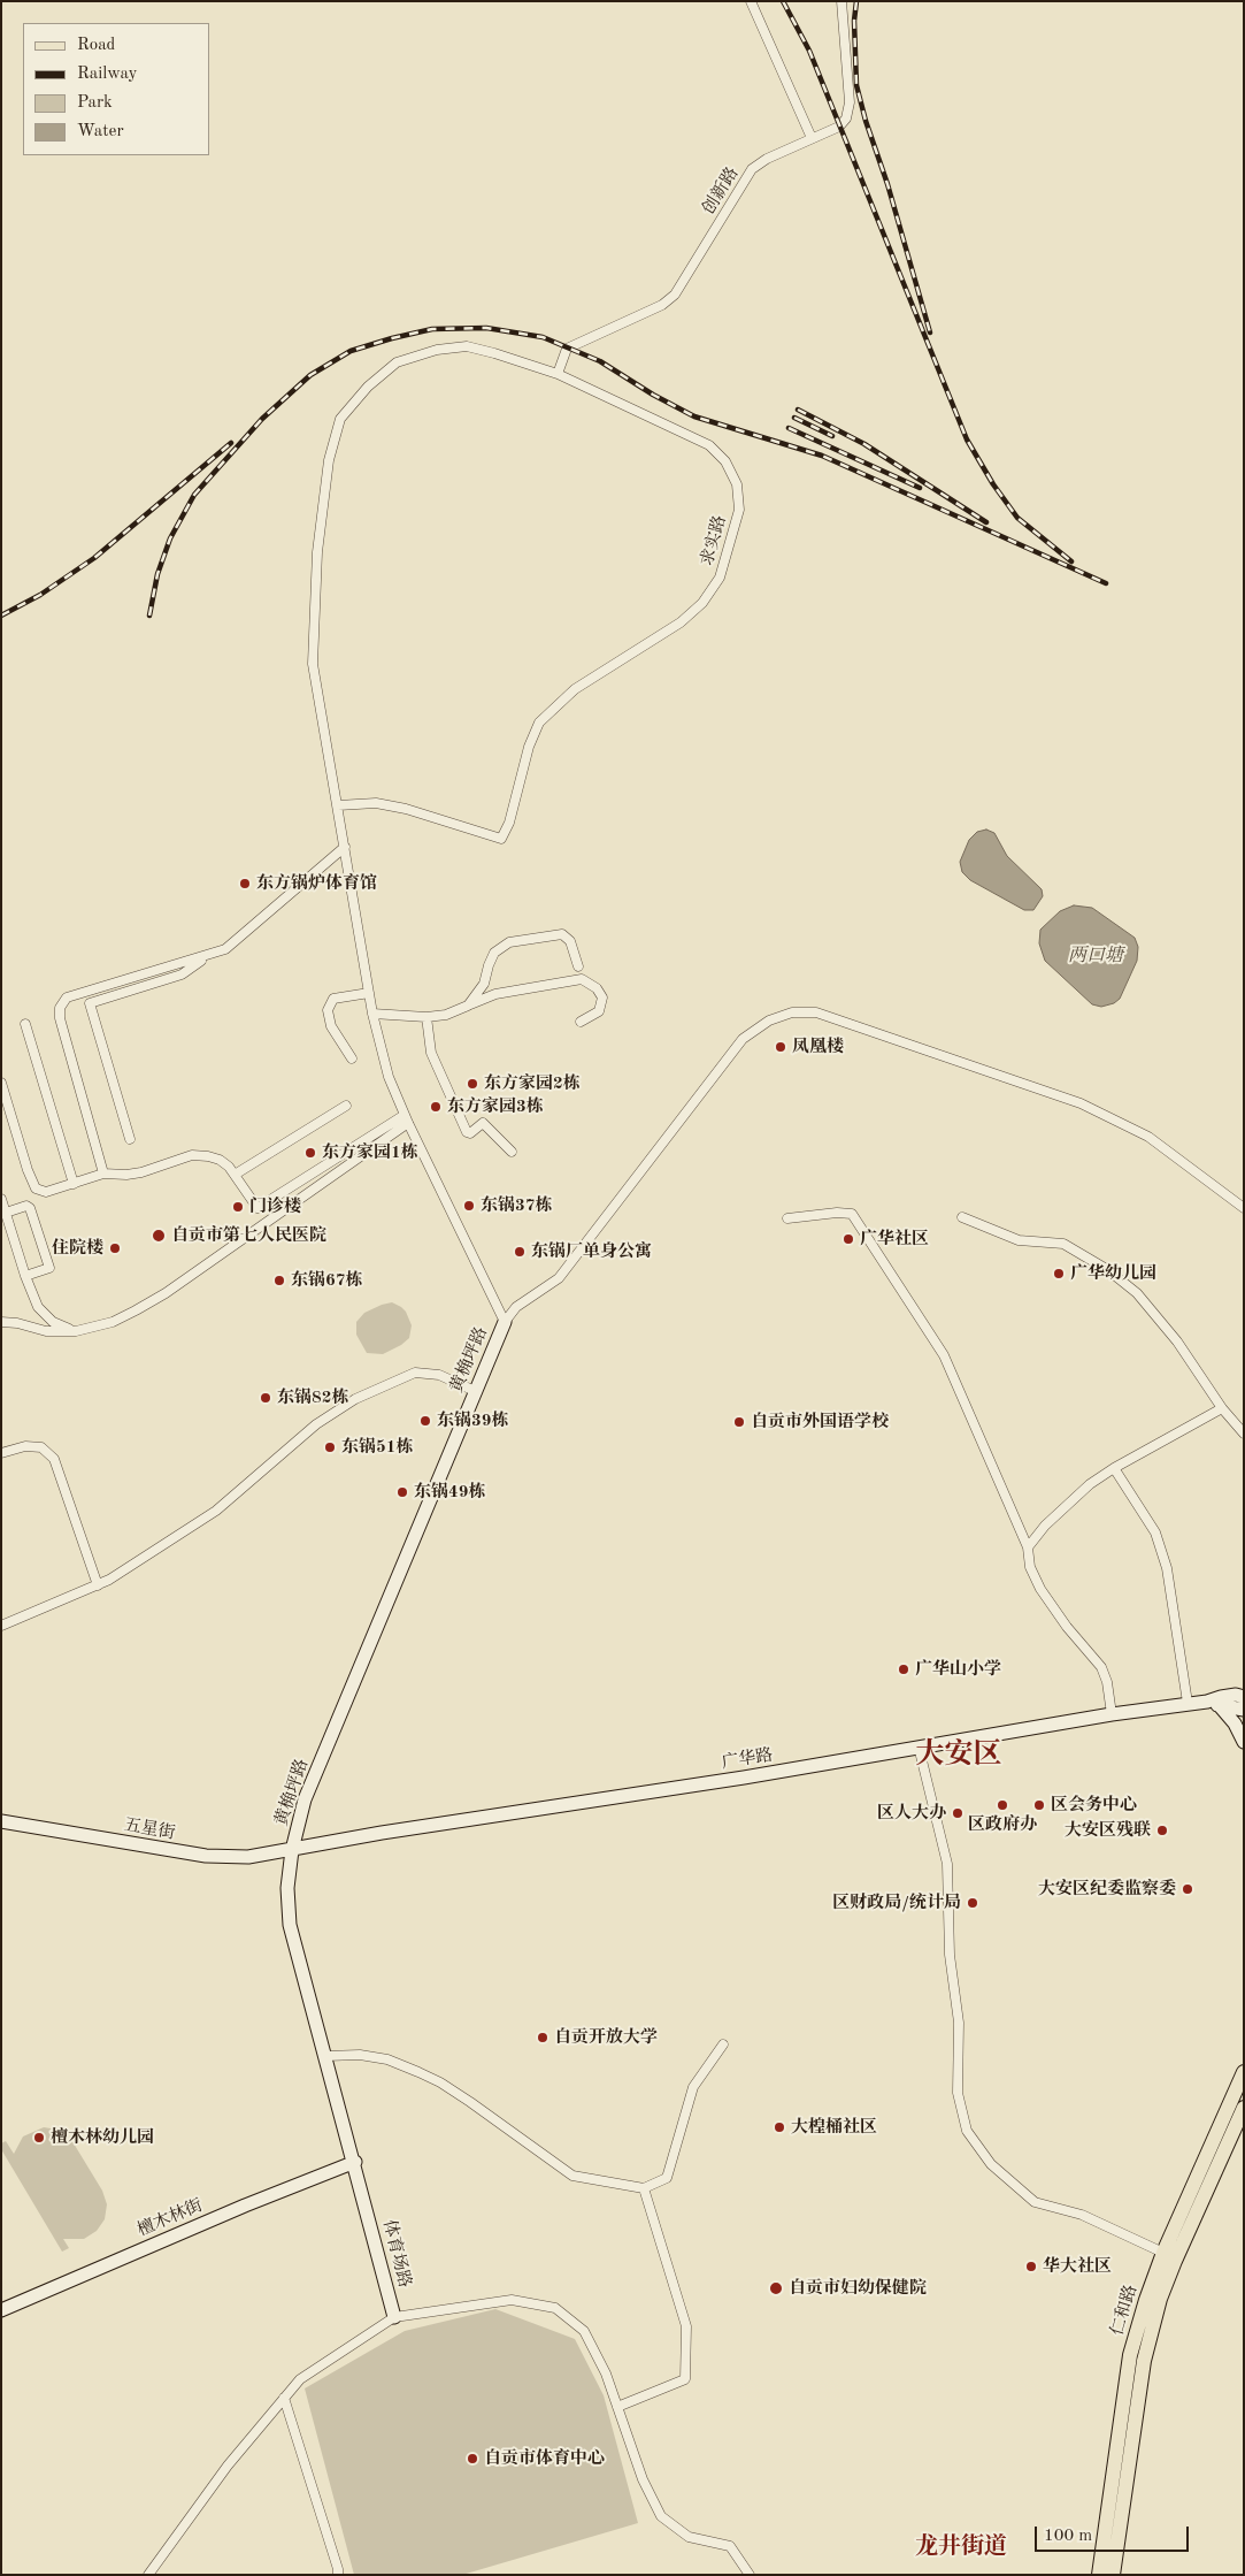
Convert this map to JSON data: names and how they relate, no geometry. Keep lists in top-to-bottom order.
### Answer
{
  "streets": {
    "main road": [
      "黄桷坪路",
      "广华路",
      "五星街",
      "檀木林街",
      "体育场路",
      "仁和路"
    ],
    "street": ["创新路", "求实路"]
  },
  "crossings": [
    ["创新路", "求实路"],
    ["求实路", "黄桷坪路"],
    ["黄桷坪路", "广华路"],
    ["黄桷坪路", "五星街"],
    ["黄桷坪路", "体育场路"],
    ["广华路", "五星街"],
    ["广华路", "体育场路"],
    ["五星街", "体育场路"],
    ["檀木林街", "体育场路"]
  ],
  "districts": ["大安区", "龙井街道"],
  "water": ["两口塘"],
  "places": [
    "东方锅炉体育馆",
    "凤凰楼",
    "东方家园2栋",
    "东方家园3栋",
    "东方家园1栋",
    "东锅37栋",
    "门诊楼",
    "自贡市第七人民医院",
    "广华社区",
    "住院楼",
    "东锅厂单身公寓",
    "广华幼儿园",
    "东锅67栋",
    "东锅82栋",
    "东锅39栋",
    "自贡市外国语学校",
    "东锅51栋",
    "东锅49栋",
    "广华山小学",
    "区政府办",
    "区会务中心",
    "区人大办",
    "大安区残联",
    "大安区纪委监察委",
    "区财政局/统计局",
    "自贡开放大学",
    "大楻桶社区",
    "檀木林幼儿园",
    "华大社区",
    "自贡市妇幼保健院",
    "自贡市体育中心"
  ],
  "legend": [
    "Road",
    "Railway",
    "Park",
    "Water"
  ],
  "scale_bar": "100 m"
}
